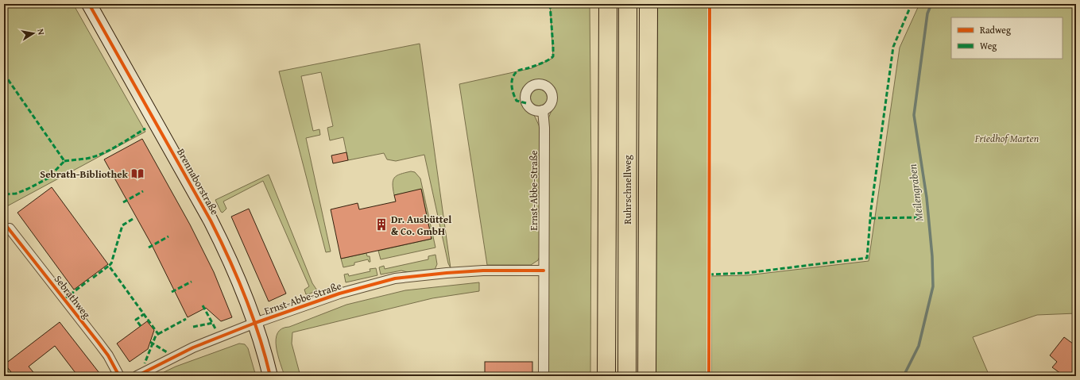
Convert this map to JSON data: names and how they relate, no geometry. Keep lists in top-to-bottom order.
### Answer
{
  "streets": {
    "highway": ["Ruhrschnellweg"],
    "main road": ["Brennaborstraße"],
    "street": ["Ernst-Abbe-Straße", "Sebrathweg"]
  },
  "crossings": [
    ["Brennaborstraße", "Ernst-Abbe-Straße"]
  ],
  "water": ["Meilengraben"],
  "parks": ["Friedhof Marten"],
  "places": {
    "library": ["Sebrath-Bibliothek"],
    "building": ["Dr. Ausbüttel & Co. GmbH"]
  },
  "legend": ["Radweg", "Weg"],
  "north": "right"
}
